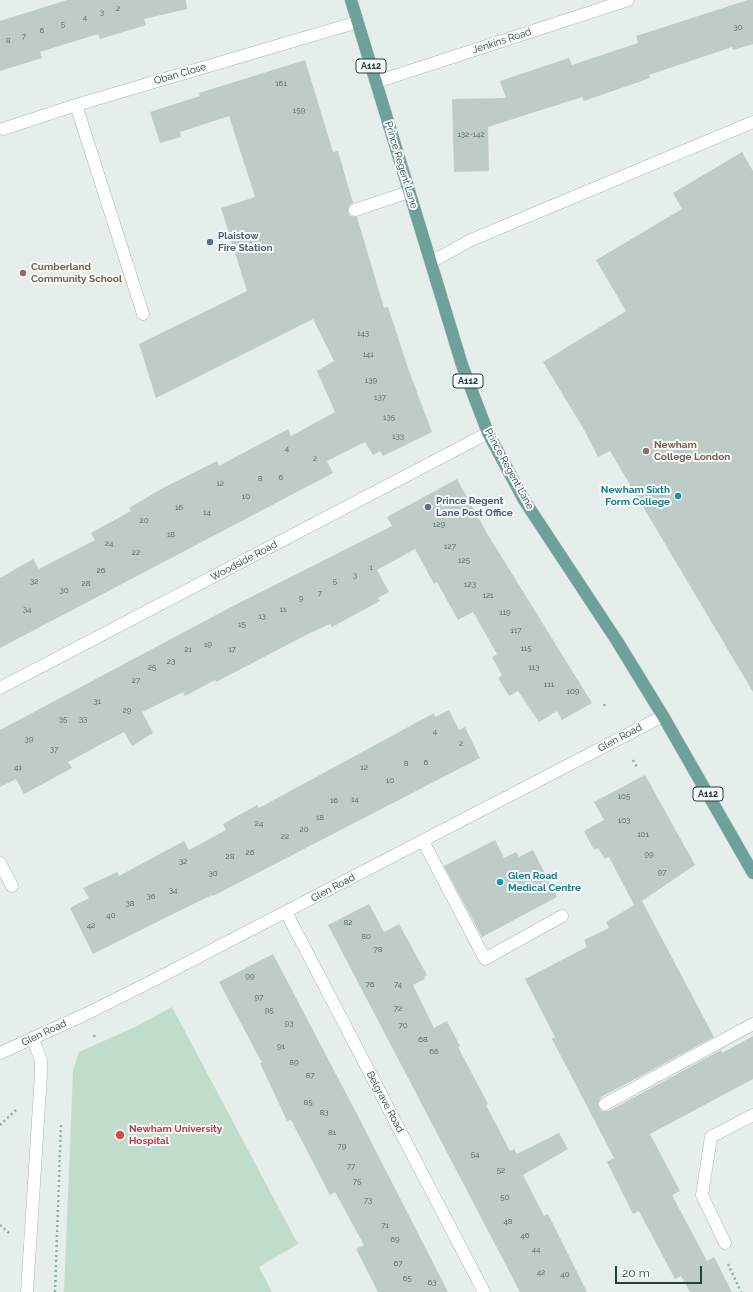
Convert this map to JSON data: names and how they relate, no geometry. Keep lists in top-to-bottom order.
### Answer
{
  "streets": {
    "main road": ["A112", "Prince Regent Lane"],
    "street": [
      "Jenkins Road",
      "Oban Close",
      "Woodside Road",
      "Glen Road",
      "Belgrave Road"
    ]
  },
  "crossings": [
    ["Jenkins Road", "Prince Regent Lane"],
    ["Oban Close", "Prince Regent Lane"],
    ["Prince Regent Lane", "Woodside Road"],
    ["Prince Regent Lane", "Glen Road"],
    ["Glen Road", "Belgrave Road"]
  ],
  "places": [
    "Plaistow Fire Station",
    "Cumberland Community School",
    "Newham College London",
    "Newham Sixth Form College",
    "Prince Regent Lane Post Office",
    "Glen Road Medical Centre",
    "Newham University Hospital"
  ],
  "house_numbers": [
    "2",
    "3",
    "4",
    "5",
    "30",
    "6",
    "7",
    "8",
    "161",
    "159",
    "132-142",
    "143",
    "141",
    "139",
    "137",
    "135",
    "133",
    "4",
    "2",
    "6",
    "8",
    "12",
    "10",
    "16",
    "14",
    "20",
    "129",
    "18",
    "24",
    "127",
    "22",
    "125",
    "1",
    "26",
    "3",
    "32",
    "5",
    "28",
    "123",
    "30",
    "7",
    "121",
    "9",
    "34",
    "11",
    "119",
    "13",
    "15",
    "117",
    "19",
    "115",
    "21",
    "17",
    "23",
    "25",
    "113",
    "27",
    "111",
    "109",
    "31",
    "29",
    "35",
    "33",
    "4",
    "39",
    "2",
    "37",
    "6",
    "8",
    "41",
    "12",
    "10",
    "105",
    "14",
    "16",
    "18",
    "103",
    "24",
    "20",
    "101",
    "22",
    "26",
    "99",
    "28",
    "32",
    "97",
    "30",
    "34",
    "36",
    "38",
    "40",
    "82",
    "42",
    "80",
    "78",
    "99",
    "76",
    "74",
    "97",
    "72",
    "95",
    "93",
    "70",
    "68",
    "91",
    "66",
    "89",
    "87",
    "85",
    "83",
    "81",
    "79",
    "54",
    "77",
    "52",
    "75",
    "50",
    "73",
    "48",
    "71",
    "46",
    "69",
    "44",
    "67",
    "42",
    "40",
    "65",
    "63"
  ],
  "scale_bar": "20 m"
}
